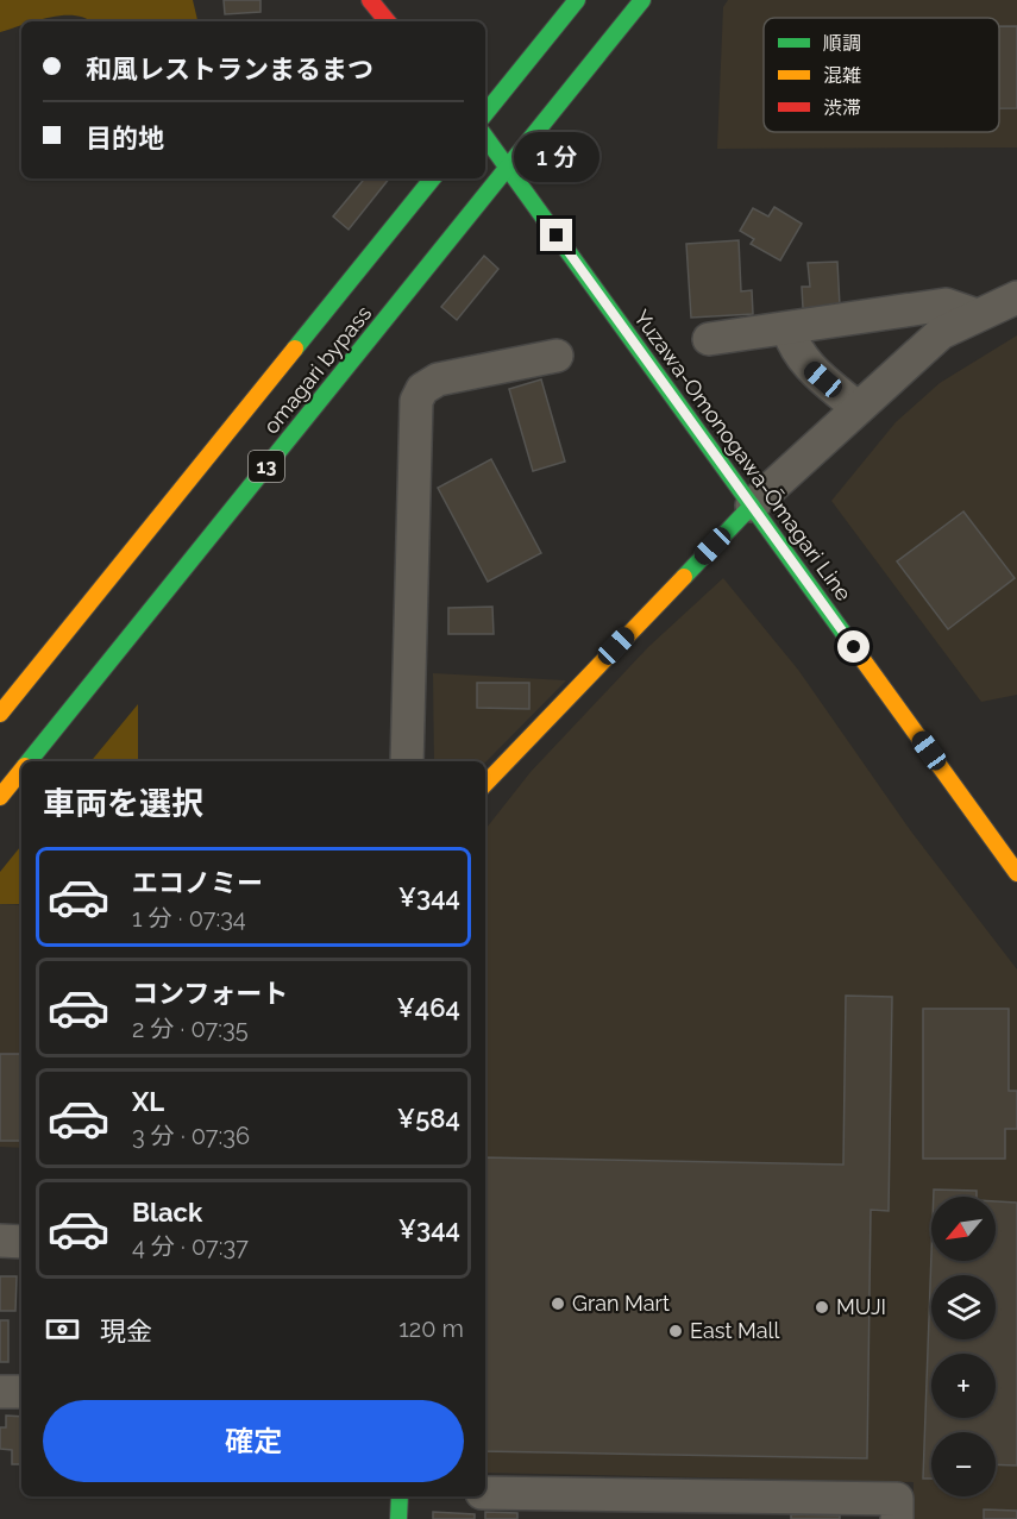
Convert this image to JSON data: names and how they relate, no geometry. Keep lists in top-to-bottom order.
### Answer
{
  "streets": {
    "main road": ["omagari bypass", "Yuzawa-Omonogawa-Ōmagari Line", "13"]
  },
  "crossings": [
    ["omagari bypass", "Yuzawa-Omonogawa-Ōmagari Line"]
  ],
  "places": ["Gran Mart", "MUJI", "East Mall"],
  "legend": ["順調", "混雑", "渋滞"],
  "north": "bottom left",
  "page": {
    "banner": ["和風レストランまるまつ", "目的地"],
    "bubble": "1 分",
    "heading": "車両を選択",
    "list": [
      {
        "name": "エコノミー",
        "note": "1 分 · 07:34",
        "value": "¥344"
      },
      {
        "name": "コンフォート",
        "note": "2 分 · 07:35",
        "value": "¥464"
      },
      {
        "name": "XL",
        "note": "3 分 · 07:36",
        "value": "¥584"
      },
      {
        "name": "Black",
        "note": "4 分 · 07:37",
        "value": "¥344"
      }
    ],
    "map_buttons": ["+", "−"],
    "pay": ["現金", "120 m"],
    "buttons": "確定"
  }
}
